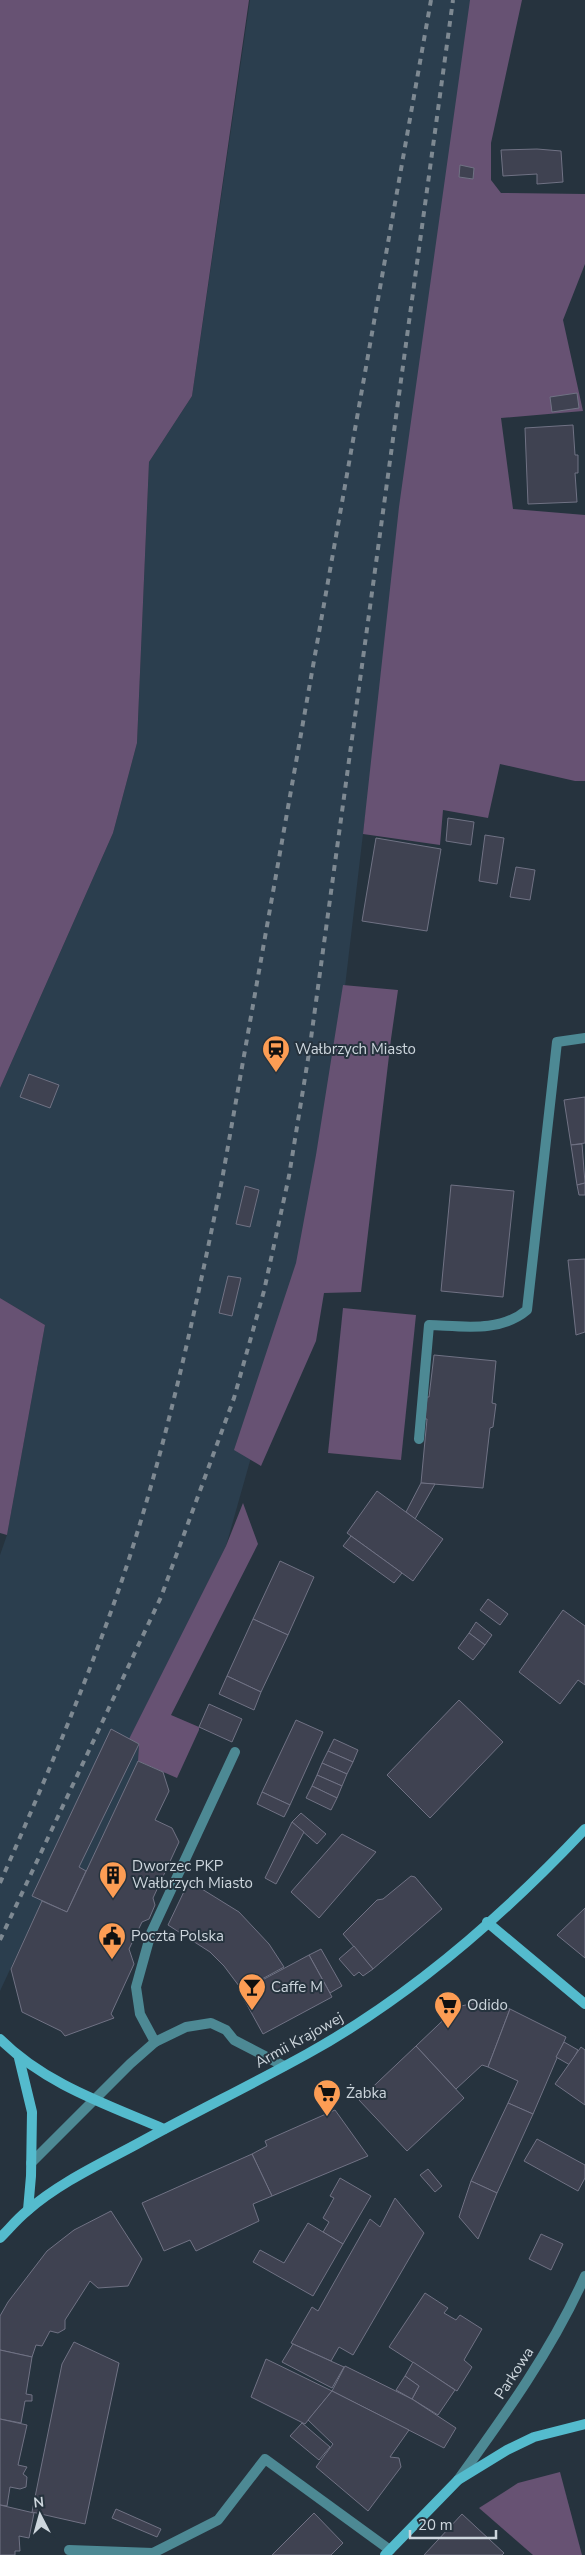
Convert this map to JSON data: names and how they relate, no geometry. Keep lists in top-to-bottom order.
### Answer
{
  "streets": {
    "main road": ["Armii Krajowej", "Parkowa"]
  },
  "places": {
    "station": ["Wałbrzych Miasto"],
    "building": ["Dworzec PKP Wałbrzych Miasto"],
    "public building": ["Poczta Polska"],
    "bar": ["Caffe M"],
    "supermarket": ["Odido", "Żabka"]
  },
  "scale_bar": "20 m",
  "north": "top"
}
